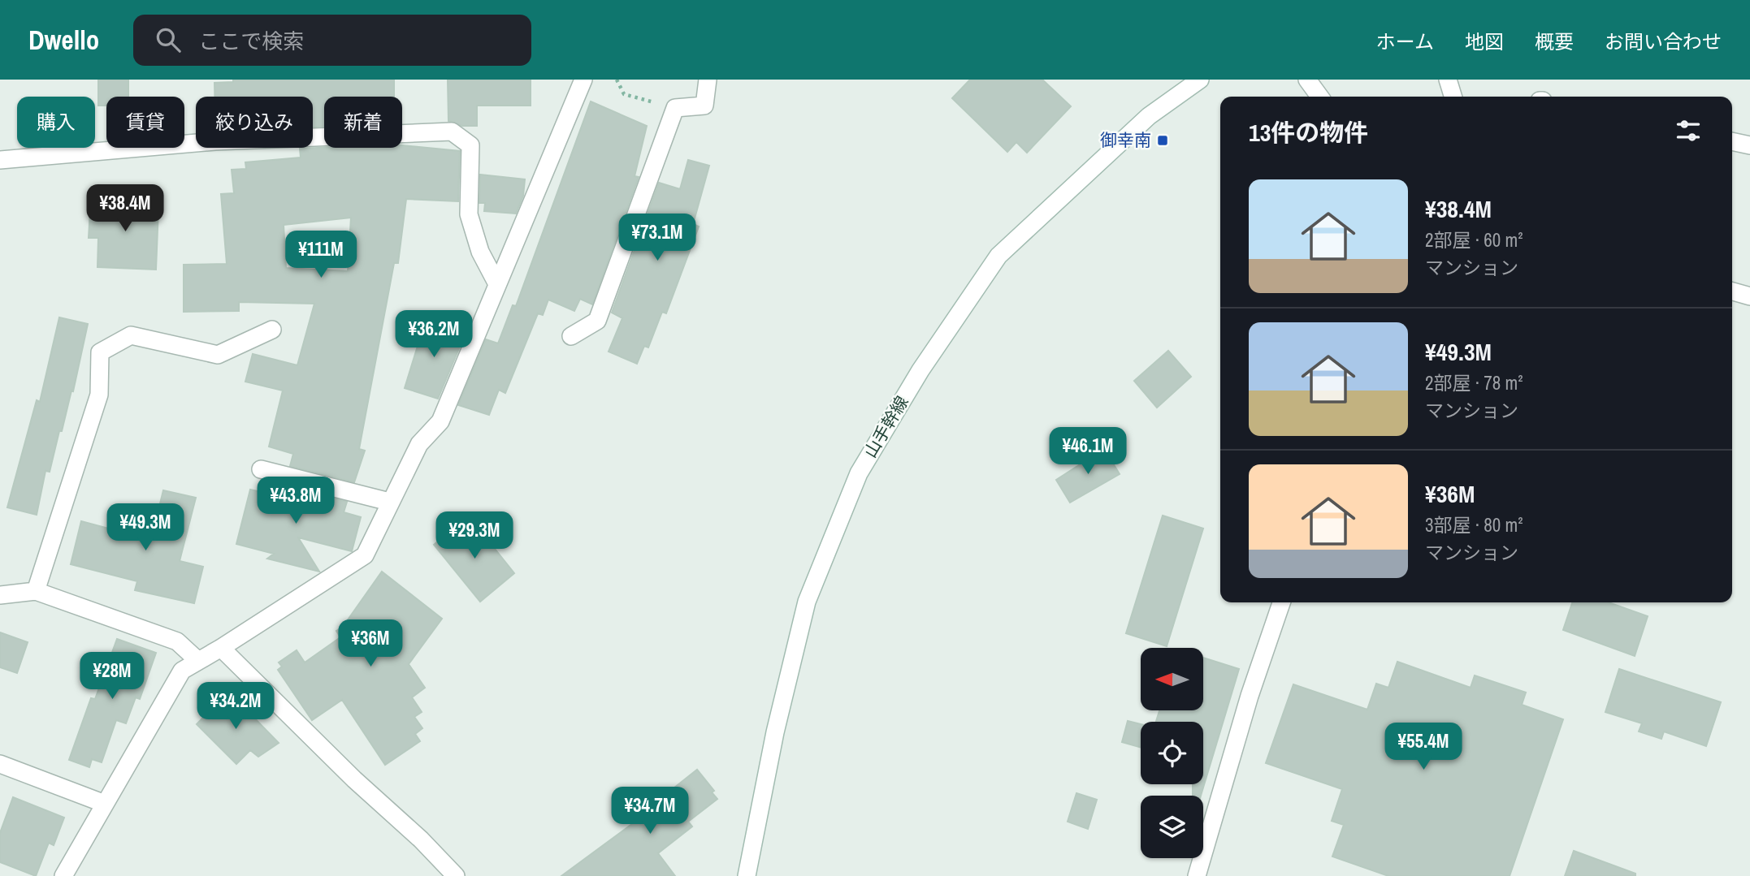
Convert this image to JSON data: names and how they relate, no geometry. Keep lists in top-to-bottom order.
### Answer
{
  "streets": {
    "street": ["山手幹線"]
  },
  "places": {
    "transit": ["御幸南"]
  },
  "north": "left",
  "page": {
    "header": "Dwello",
    "search": "ここで検索",
    "nav": [
      "ホーム",
      "地図",
      "概要",
      "お問い合わせ"
    ],
    "chip": [
      "購入",
      "賃貸",
      "絞り込み",
      "新着"
    ],
    "heading": "13件の物件",
    "list": [
      {
        "name": "¥38.4M",
        "note": "2部屋 · 60 m² · マンション"
      },
      {
        "name": "¥49.3M",
        "note": "2部屋 · 78 m² · マンション"
      },
      {
        "name": "¥36M",
        "note": "3部屋 · 80 m² · マンション"
      }
    ],
    "price": [
      "¥38.4M",
      "¥73.1M",
      "¥111M",
      "¥36.2M",
      "¥46.1M",
      "¥43.8M",
      "¥49.3M",
      "¥29.3M",
      "¥36M",
      "¥28M",
      "¥34.2M",
      "¥55.4M",
      "¥34.7M"
    ]
  }
}
